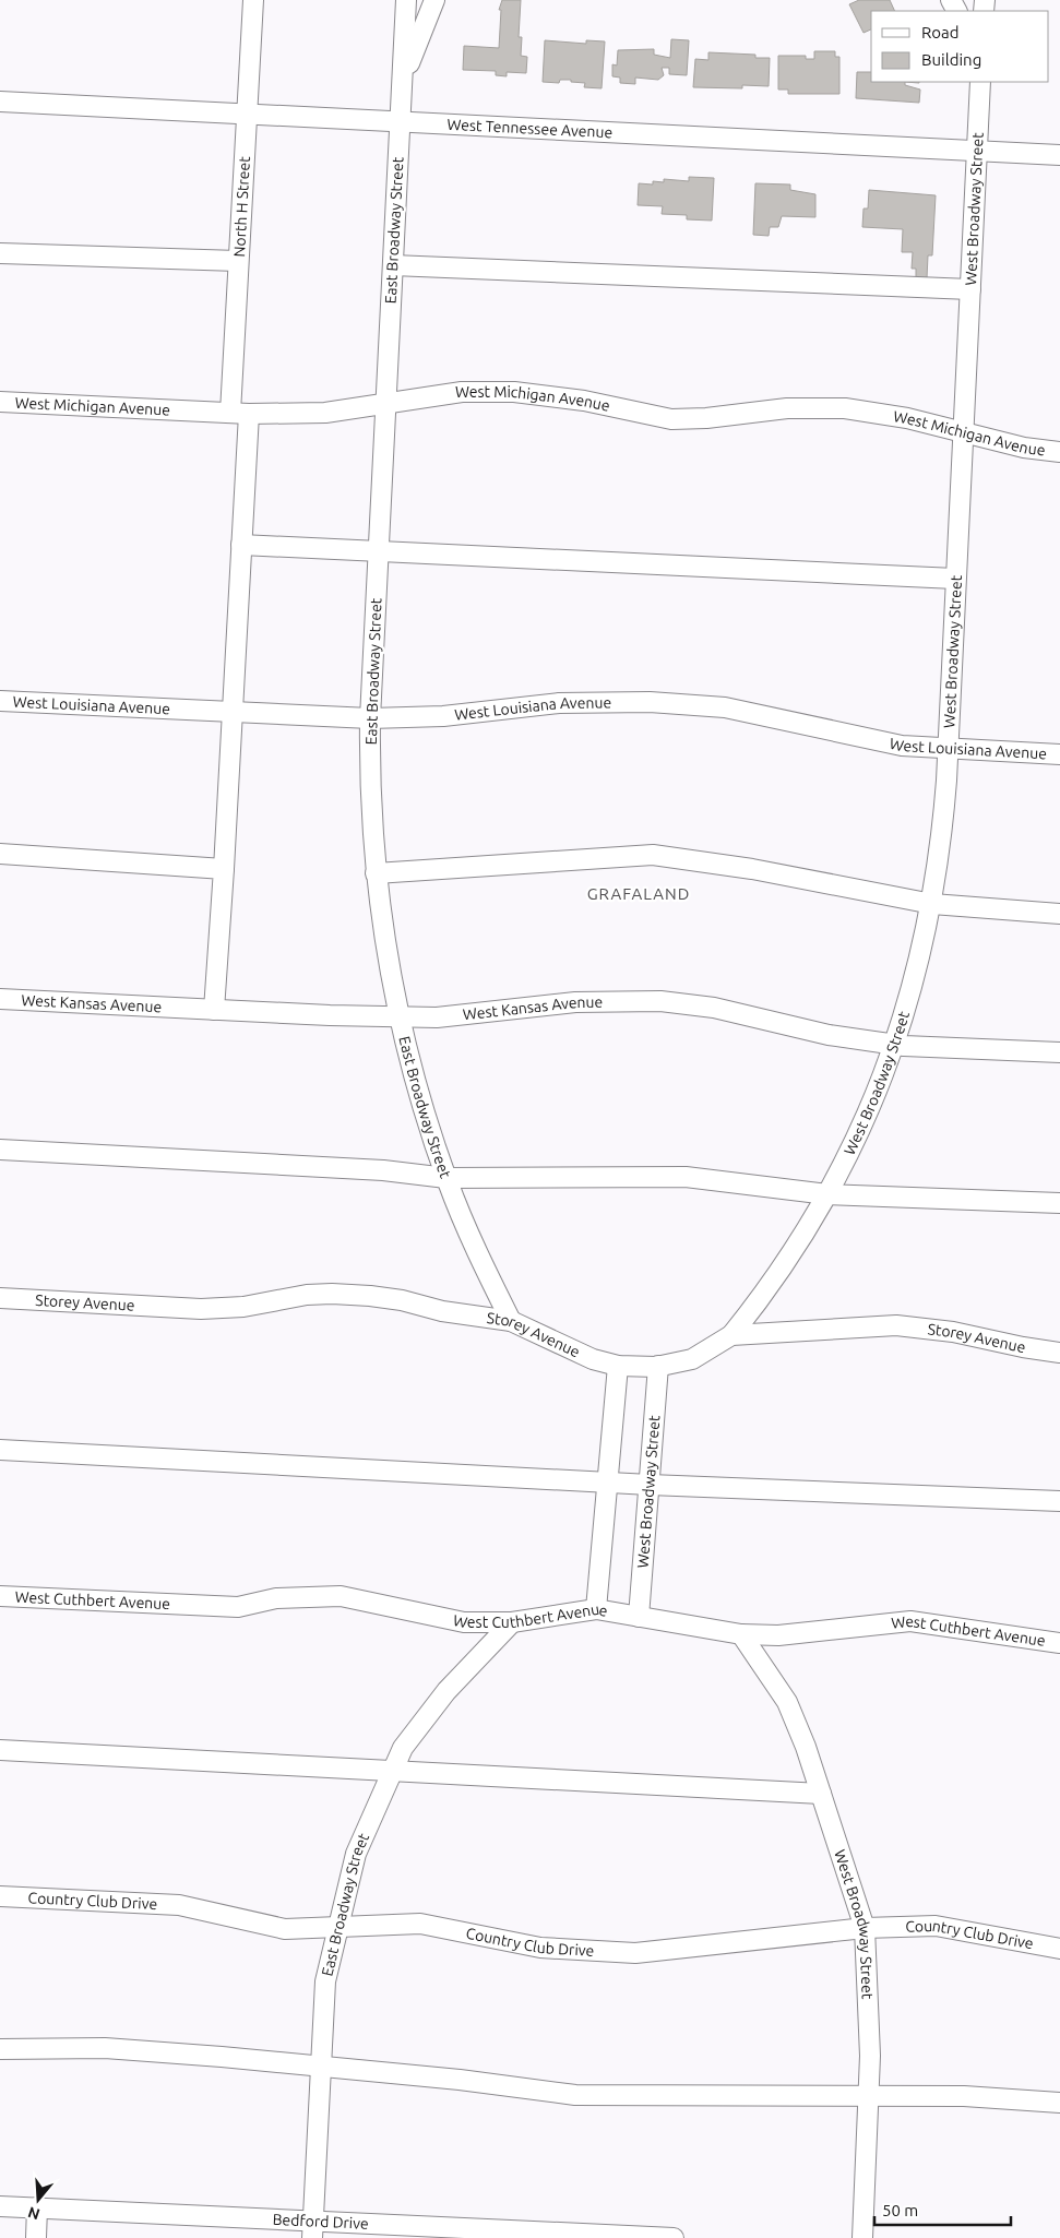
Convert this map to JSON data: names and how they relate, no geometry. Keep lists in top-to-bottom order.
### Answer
{
  "streets": {
    "street": [
      "West Tennessee Avenue",
      "North H Street",
      "West Broadway Street",
      "East Broadway Street",
      "West Michigan Avenue",
      "West Louisiana Avenue",
      "West Kansas Avenue",
      "Storey Avenue",
      "West Cuthbert Avenue",
      "Country Club Drive",
      "Bedford Drive"
    ]
  },
  "crossings": [
    ["West Tennessee Avenue", "North H Street"],
    ["West Tennessee Avenue", "West Broadway Street"],
    ["West Tennessee Avenue", "East Broadway Street"],
    ["North H Street", "West Michigan Avenue"],
    ["North H Street", "West Louisiana Avenue"],
    ["North H Street", "West Kansas Avenue"],
    ["West Broadway Street", "West Michigan Avenue"],
    ["West Broadway Street", "West Louisiana Avenue"],
    ["West Broadway Street", "West Kansas Avenue"],
    ["West Broadway Street", "Storey Avenue"],
    ["West Broadway Street", "West Cuthbert Avenue"],
    ["West Broadway Street", "Country Club Drive"],
    ["East Broadway Street", "West Michigan Avenue"],
    ["East Broadway Street", "West Louisiana Avenue"],
    ["East Broadway Street", "West Kansas Avenue"],
    ["East Broadway Street", "Storey Avenue"],
    ["East Broadway Street", "West Cuthbert Avenue"],
    ["East Broadway Street", "Country Club Drive"],
    ["East Broadway Street", "Bedford Drive"]
  ],
  "districts": ["GRAFALAND"],
  "legend": ["Road", "Building"],
  "scale_bar": "50 m",
  "north": "bottom"
}
